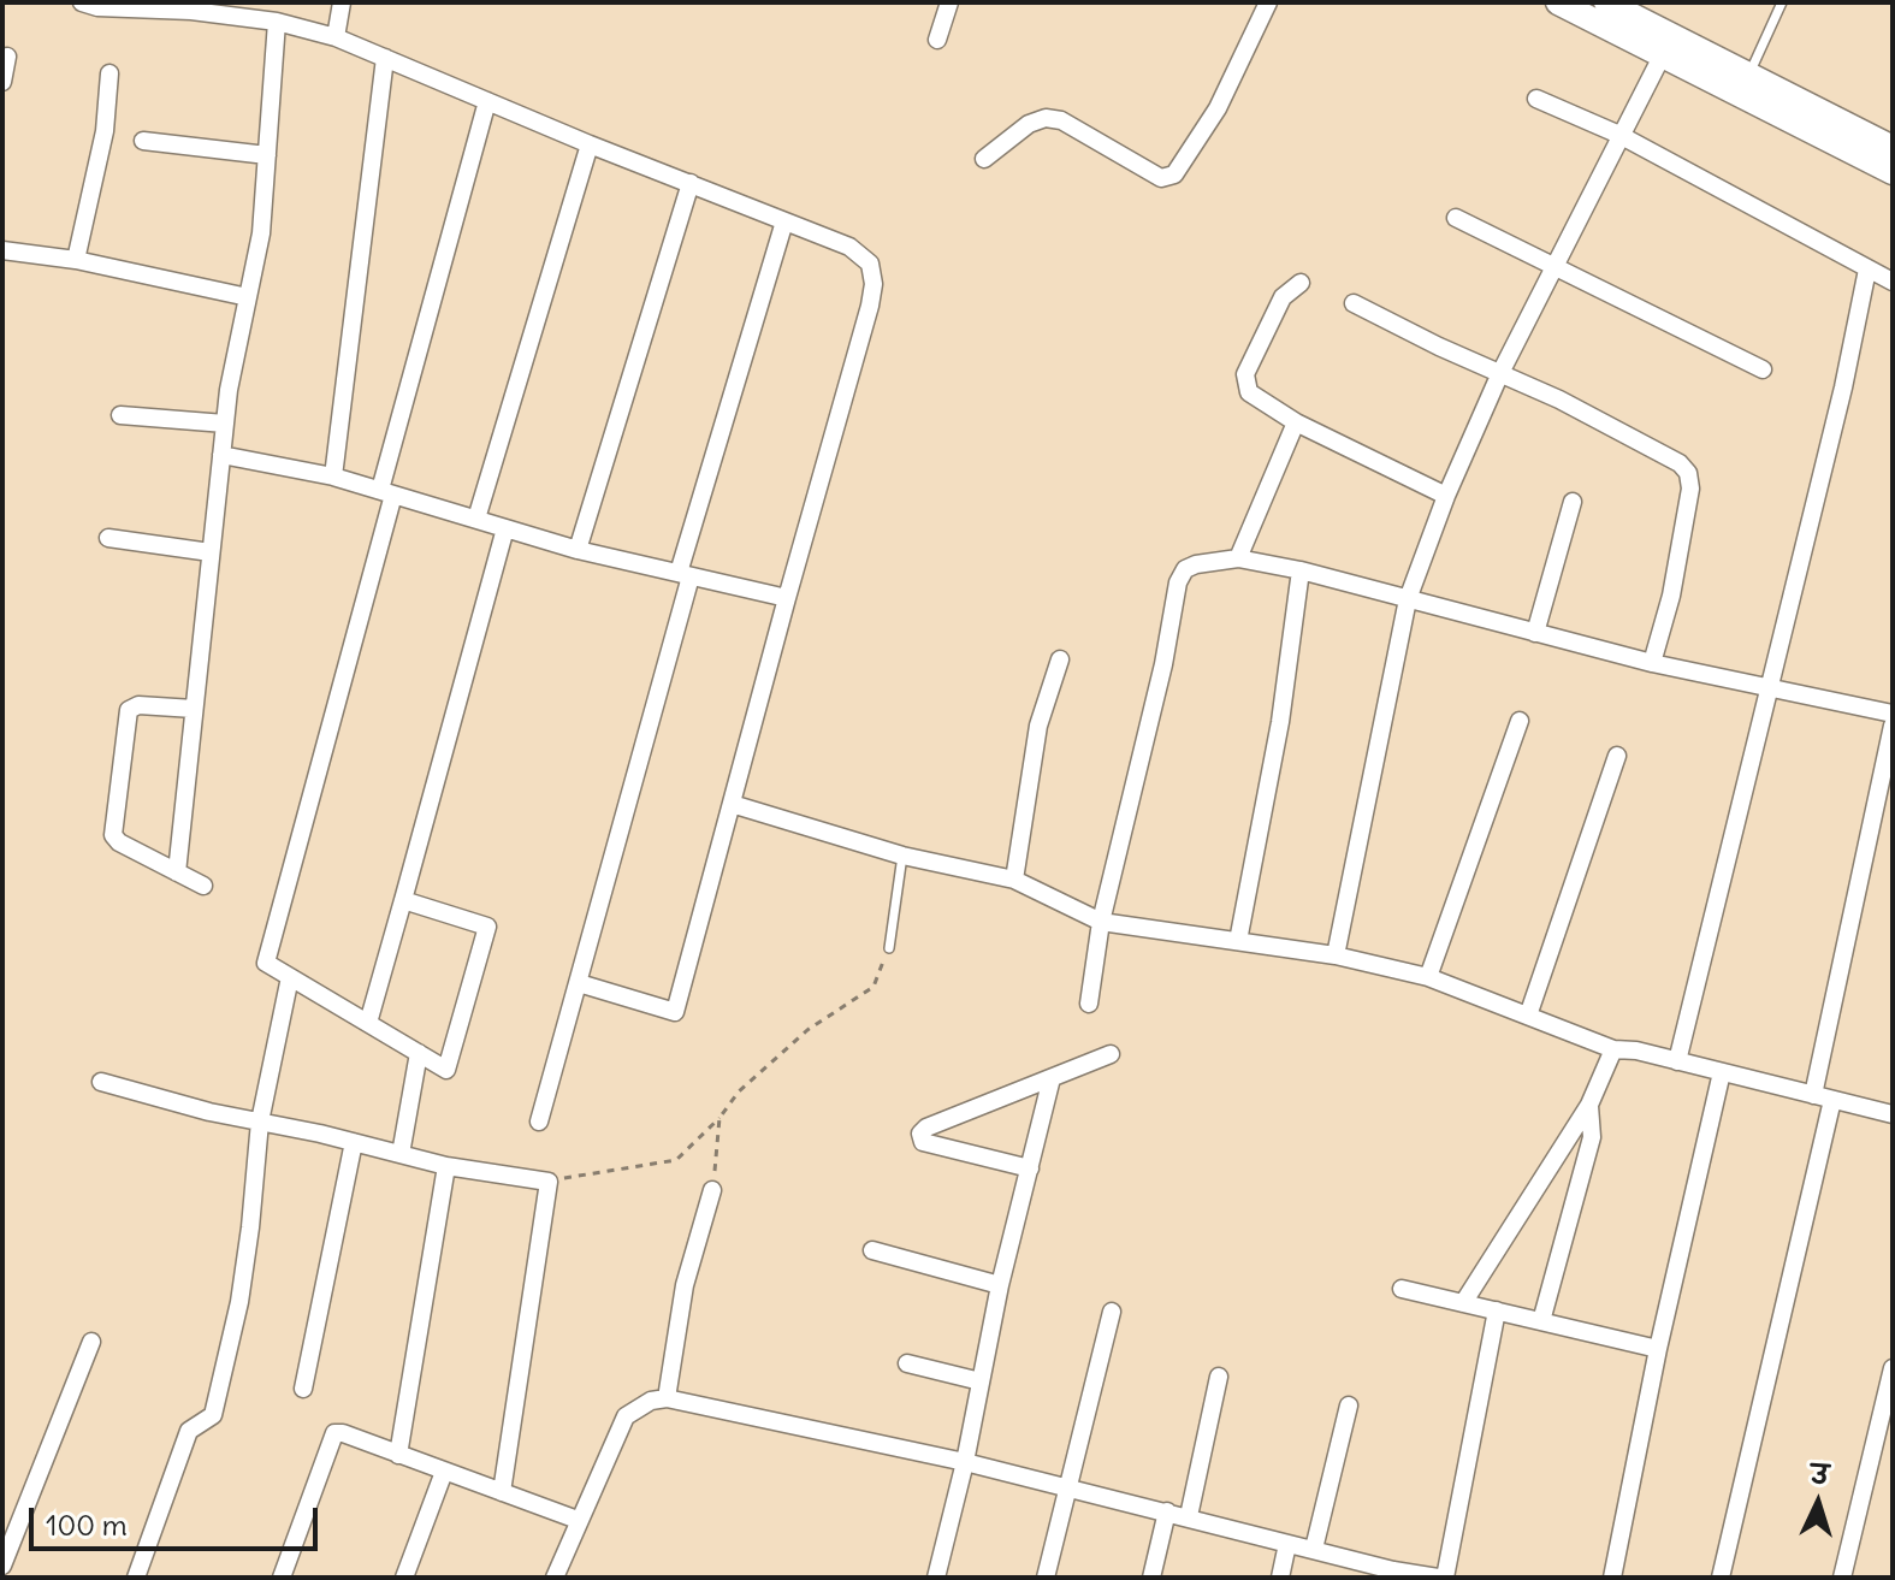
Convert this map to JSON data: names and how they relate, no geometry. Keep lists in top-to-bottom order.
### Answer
{
  "scale_bar": "100 m",
  "north": "top"
}
